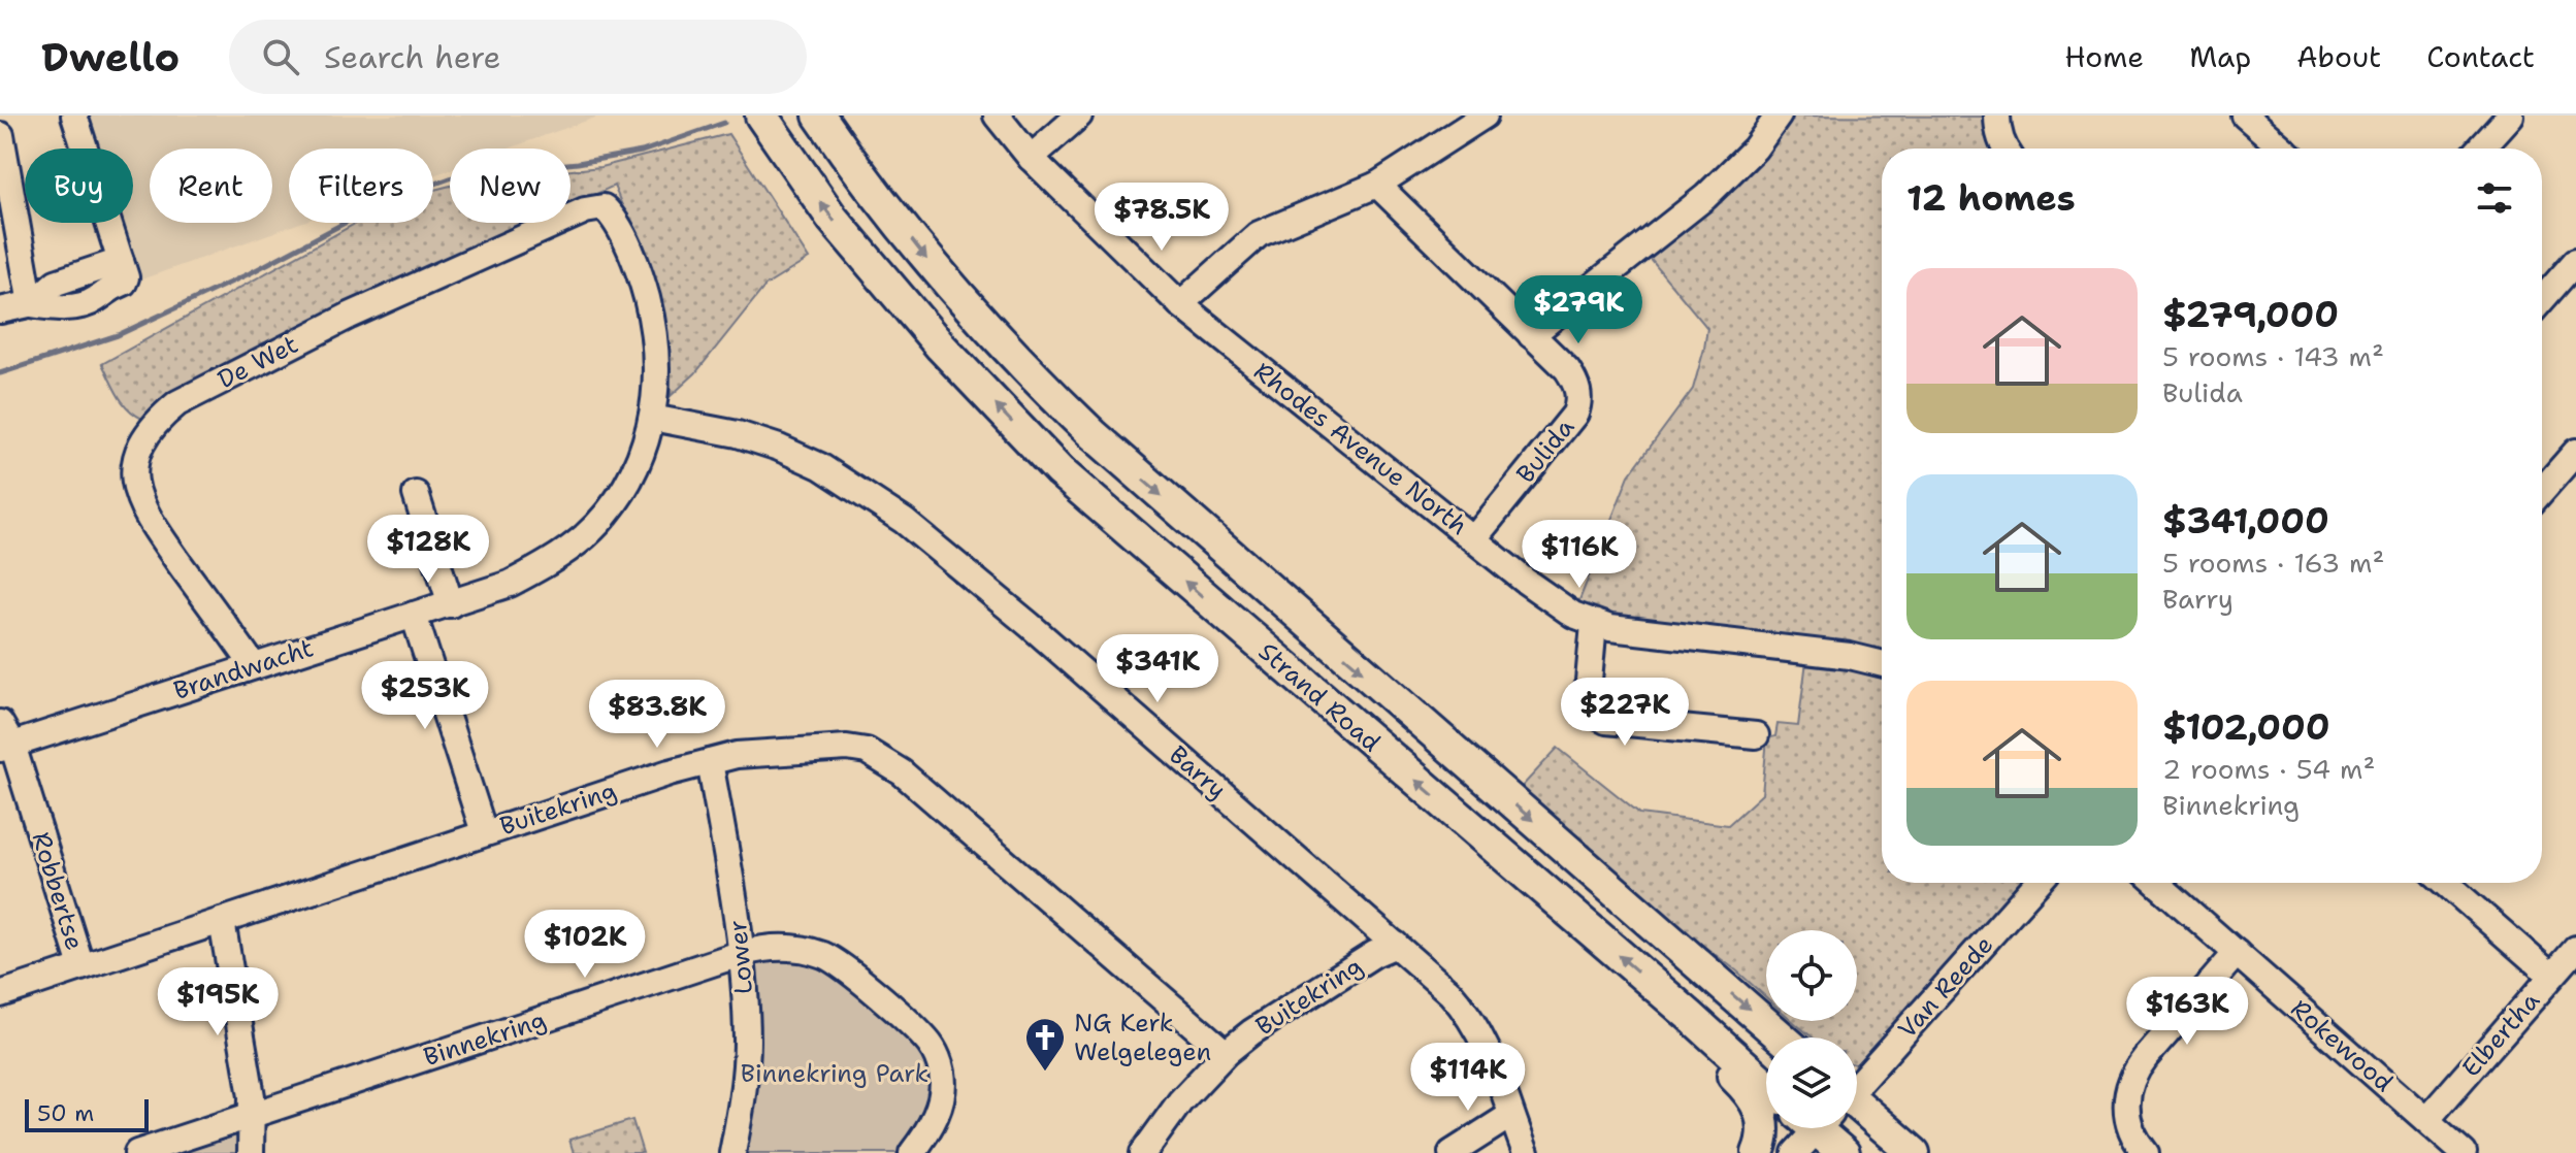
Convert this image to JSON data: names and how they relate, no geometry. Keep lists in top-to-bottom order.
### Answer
{
  "streets": {
    "main road": ["Strand Road"],
    "street": [
      "De Wet",
      "Rhodes Avenue North",
      "Bulida",
      "Brandwacht",
      "Barry",
      "Buitekring",
      "Robbertse",
      "Lower",
      "Van Reede",
      "Elbertha",
      "Binnekring",
      "Rokewood"
    ]
  },
  "crossings": [
    ["De Wet", "Brandwacht"],
    ["Rhodes Avenue North", "Bulida"],
    ["Brandwacht", "Barry"],
    ["Brandwacht", "Robbertse"],
    ["Barry", "Buitekring"],
    ["Buitekring", "Robbertse"],
    ["Buitekring", "Lower"],
    ["Lower", "Binnekring"],
    ["Elbertha", "Rokewood"]
  ],
  "parks": ["Binnekring Park"],
  "places": {
    "church": ["NG Kerk Welgelegen"]
  },
  "scale_bar": "50 m",
  "page": {
    "header": "Dwello",
    "search": "Search here",
    "nav": [
      "Home",
      "Map",
      "About",
      "Contact"
    ],
    "chip": [
      "Buy",
      "Rent",
      "Filters",
      "New"
    ],
    "heading": "12 homes",
    "price": [
      "$78.5K",
      "$279K",
      "$128K",
      "$116K",
      "$341K",
      "$253K",
      "$227K",
      "$83.8K",
      "$102K",
      "$195K",
      "$163K",
      "$114K"
    ],
    "list": [
      {
        "name": "$279,000",
        "note": "5 rooms · 143 m² · Bulida"
      },
      {
        "name": "$341,000",
        "note": "5 rooms · 163 m² · Barry"
      },
      {
        "name": "$102,000",
        "note": "2 rooms · 54 m² · Binnekring"
      }
    ],
    "scale": "50 m"
  }
}
